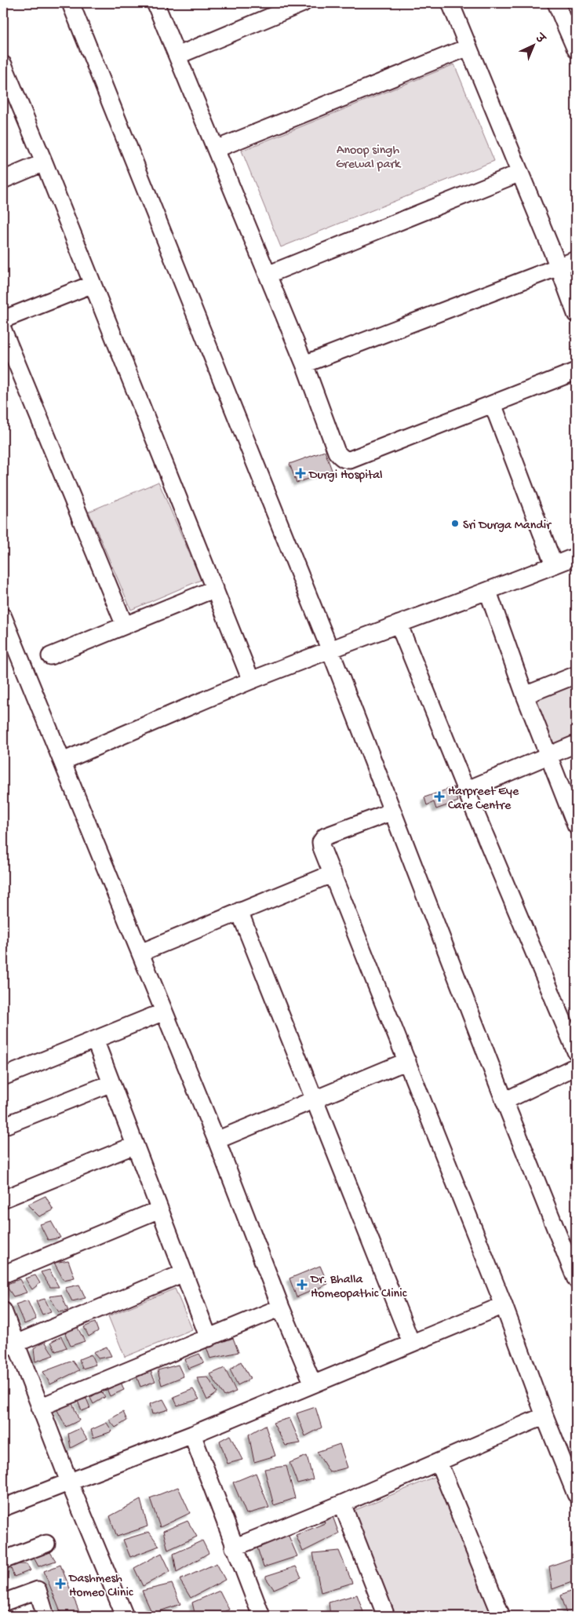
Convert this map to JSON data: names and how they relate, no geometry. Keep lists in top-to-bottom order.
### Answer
{
  "parks": ["Anoop singh Grewal park"],
  "places": {
    "health": [
      "Durgi Hospital",
      "Harpreet Eye Care Centre",
      "Dr. Bhalla Homeopathic Clinic",
      "Dashmesh Homeo Clinic"
    ],
    "other": ["Sri Durga Mandir"]
  },
  "north": "top right"
}
